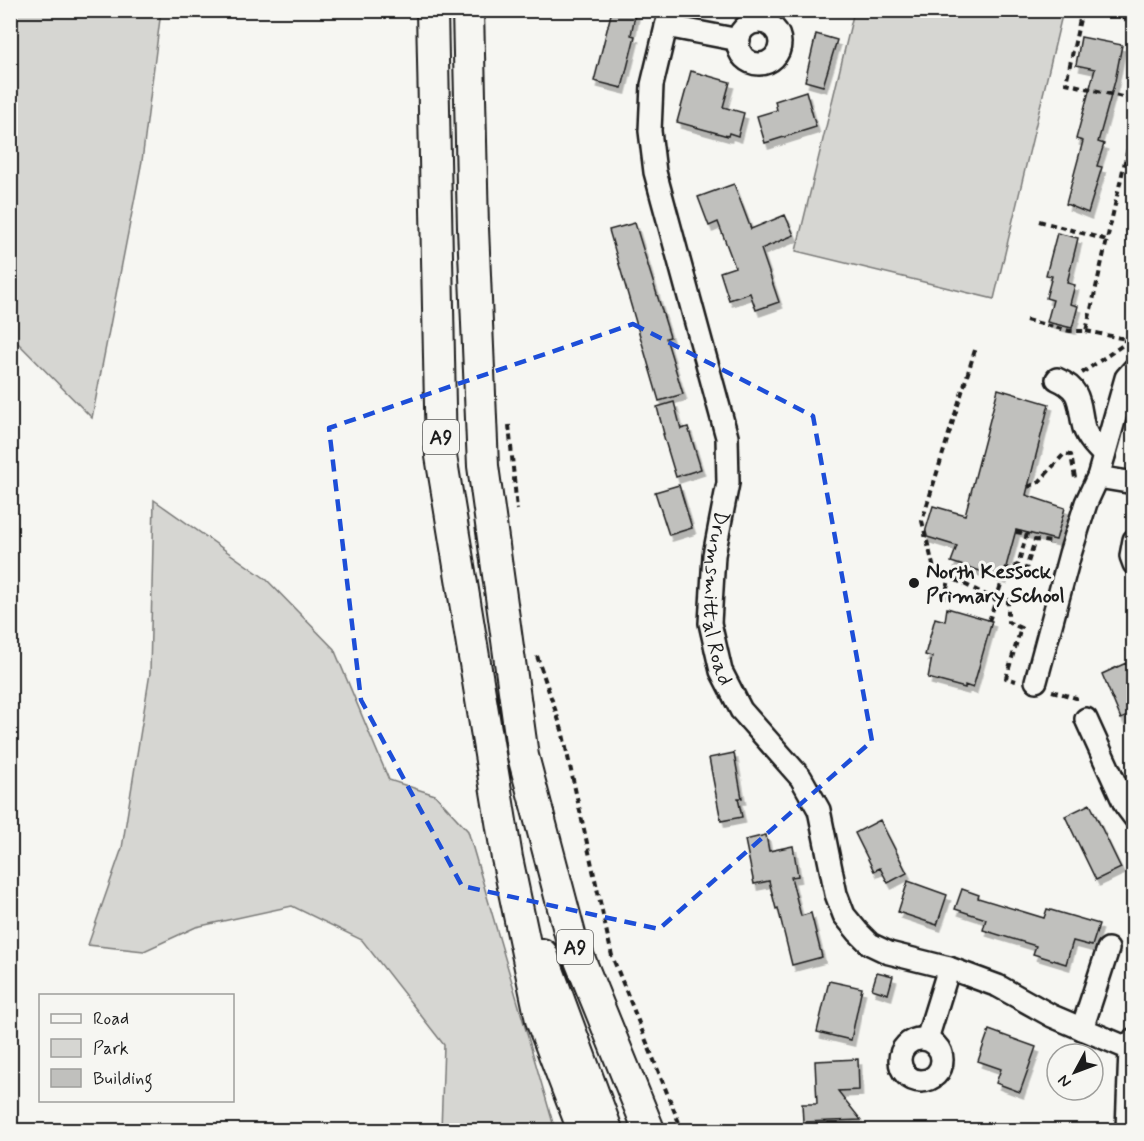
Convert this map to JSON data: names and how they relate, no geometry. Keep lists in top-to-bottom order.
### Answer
{
  "streets": {
    "highway": ["A9"],
    "street": ["Drumsmittal Road"]
  },
  "places": ["North Kessock Primary School"],
  "legend": ["Road", "Park", "Building"],
  "north": "bottom left"
}
